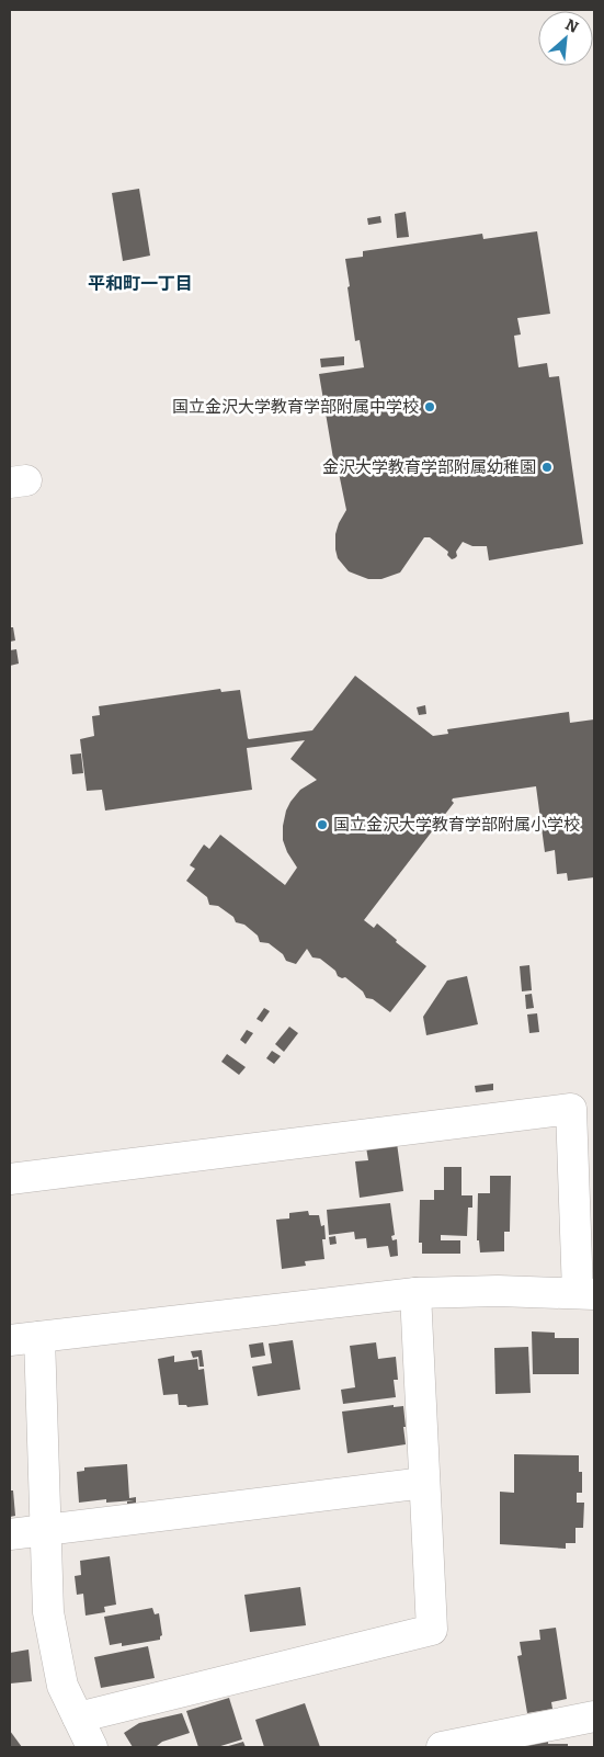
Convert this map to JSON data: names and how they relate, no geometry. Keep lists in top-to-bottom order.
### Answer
{
  "districts": ["平和町一丁目"],
  "places": ["国立金沢大学教育学部附属中学校", "金沢大学教育学部附属幼稚園", "国立金沢大学教育学部附属小学校"],
  "north": "top right"
}
